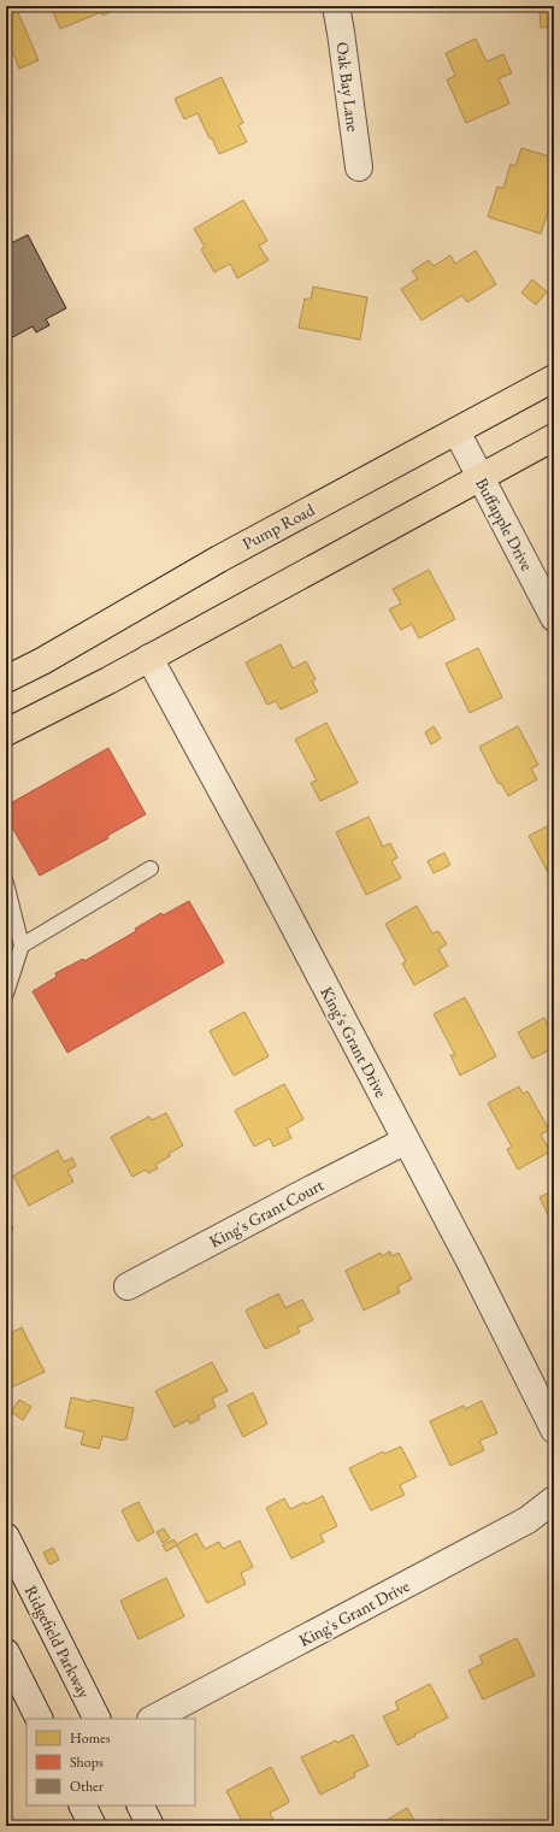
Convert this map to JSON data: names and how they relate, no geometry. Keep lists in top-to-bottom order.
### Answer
{
  "streets": {
    "main road": ["Pump Road"],
    "street": [
      "Oak Bay Lane",
      "Buffapple Drive",
      "King's Grant Drive",
      "King's Grant Court",
      "Ridgefield Parkway"
    ]
  },
  "crossings": [
    ["Buffapple Drive", "Pump Road"],
    ["King's Grant Drive", "King's Grant Court"]
  ],
  "legend": ["Homes", "Shops", "Other"]
}
